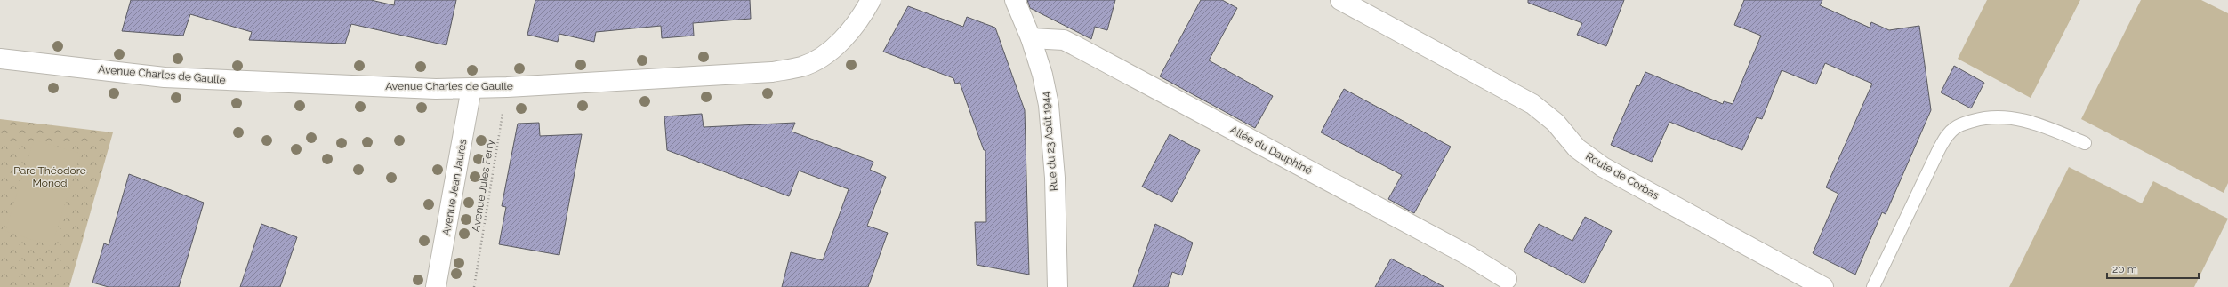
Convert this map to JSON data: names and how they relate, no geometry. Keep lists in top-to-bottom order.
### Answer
{
  "streets": {
    "street": [
      "Avenue Charles de Gaulle",
      "Rue du 23 Août 1944",
      "Allée du Dauphiné",
      "Route de Corbas",
      "Avenue Jean Jaurès"
    ],
    "path": ["Avenue Jules Ferry"]
  },
  "crossings": [
    ["Avenue Charles de Gaulle", "Avenue Jules Ferry"],
    ["Avenue Charles de Gaulle", "Avenue Jean Jaurès"],
    ["Rue du 23 Août 1944", "Allée du Dauphiné"]
  ],
  "parks": ["Parc Théodore Monod"],
  "scale_bar": "20 m"
}
